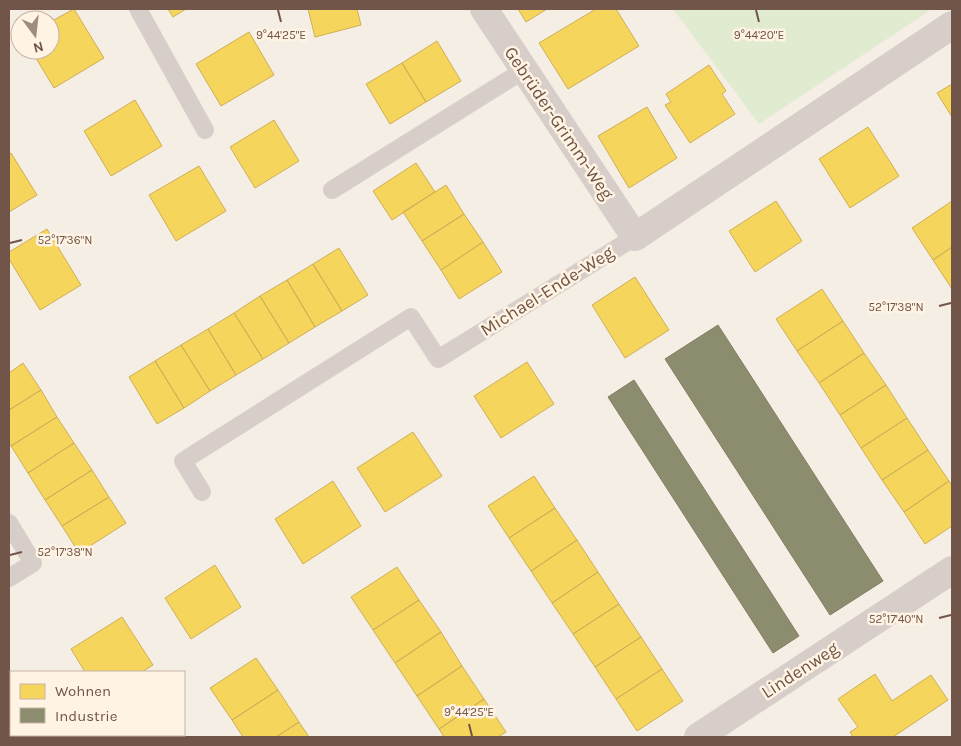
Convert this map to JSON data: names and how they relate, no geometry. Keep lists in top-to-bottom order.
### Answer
{
  "streets": {
    "street": ["Gebrüder-Grimm-Weg", "Michael-Ende-Weg", "Lindenweg"]
  },
  "crossings": [
    ["Gebrüder-Grimm-Weg", "Michael-Ende-Weg"]
  ],
  "legend": ["Wohnen", "Industrie"],
  "north": "bottom",
  "coordinates": [
    "9°44'25\"E",
    "9°44'20\"E",
    "52°17'36\"N",
    "52°17'38\"N",
    "52°17'40\"N"
  ]
}
